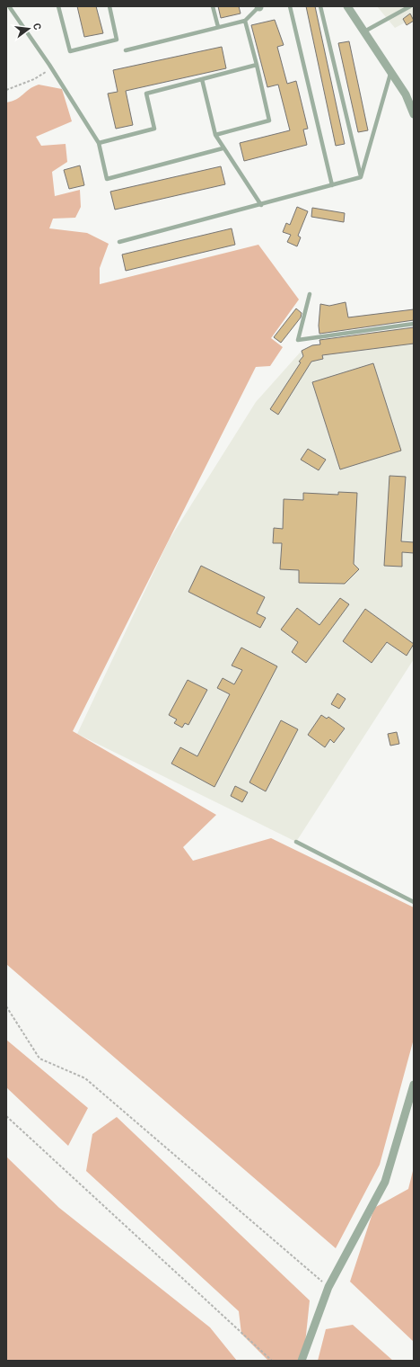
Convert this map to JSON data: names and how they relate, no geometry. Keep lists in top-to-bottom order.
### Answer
{
  "north": "right"
}
